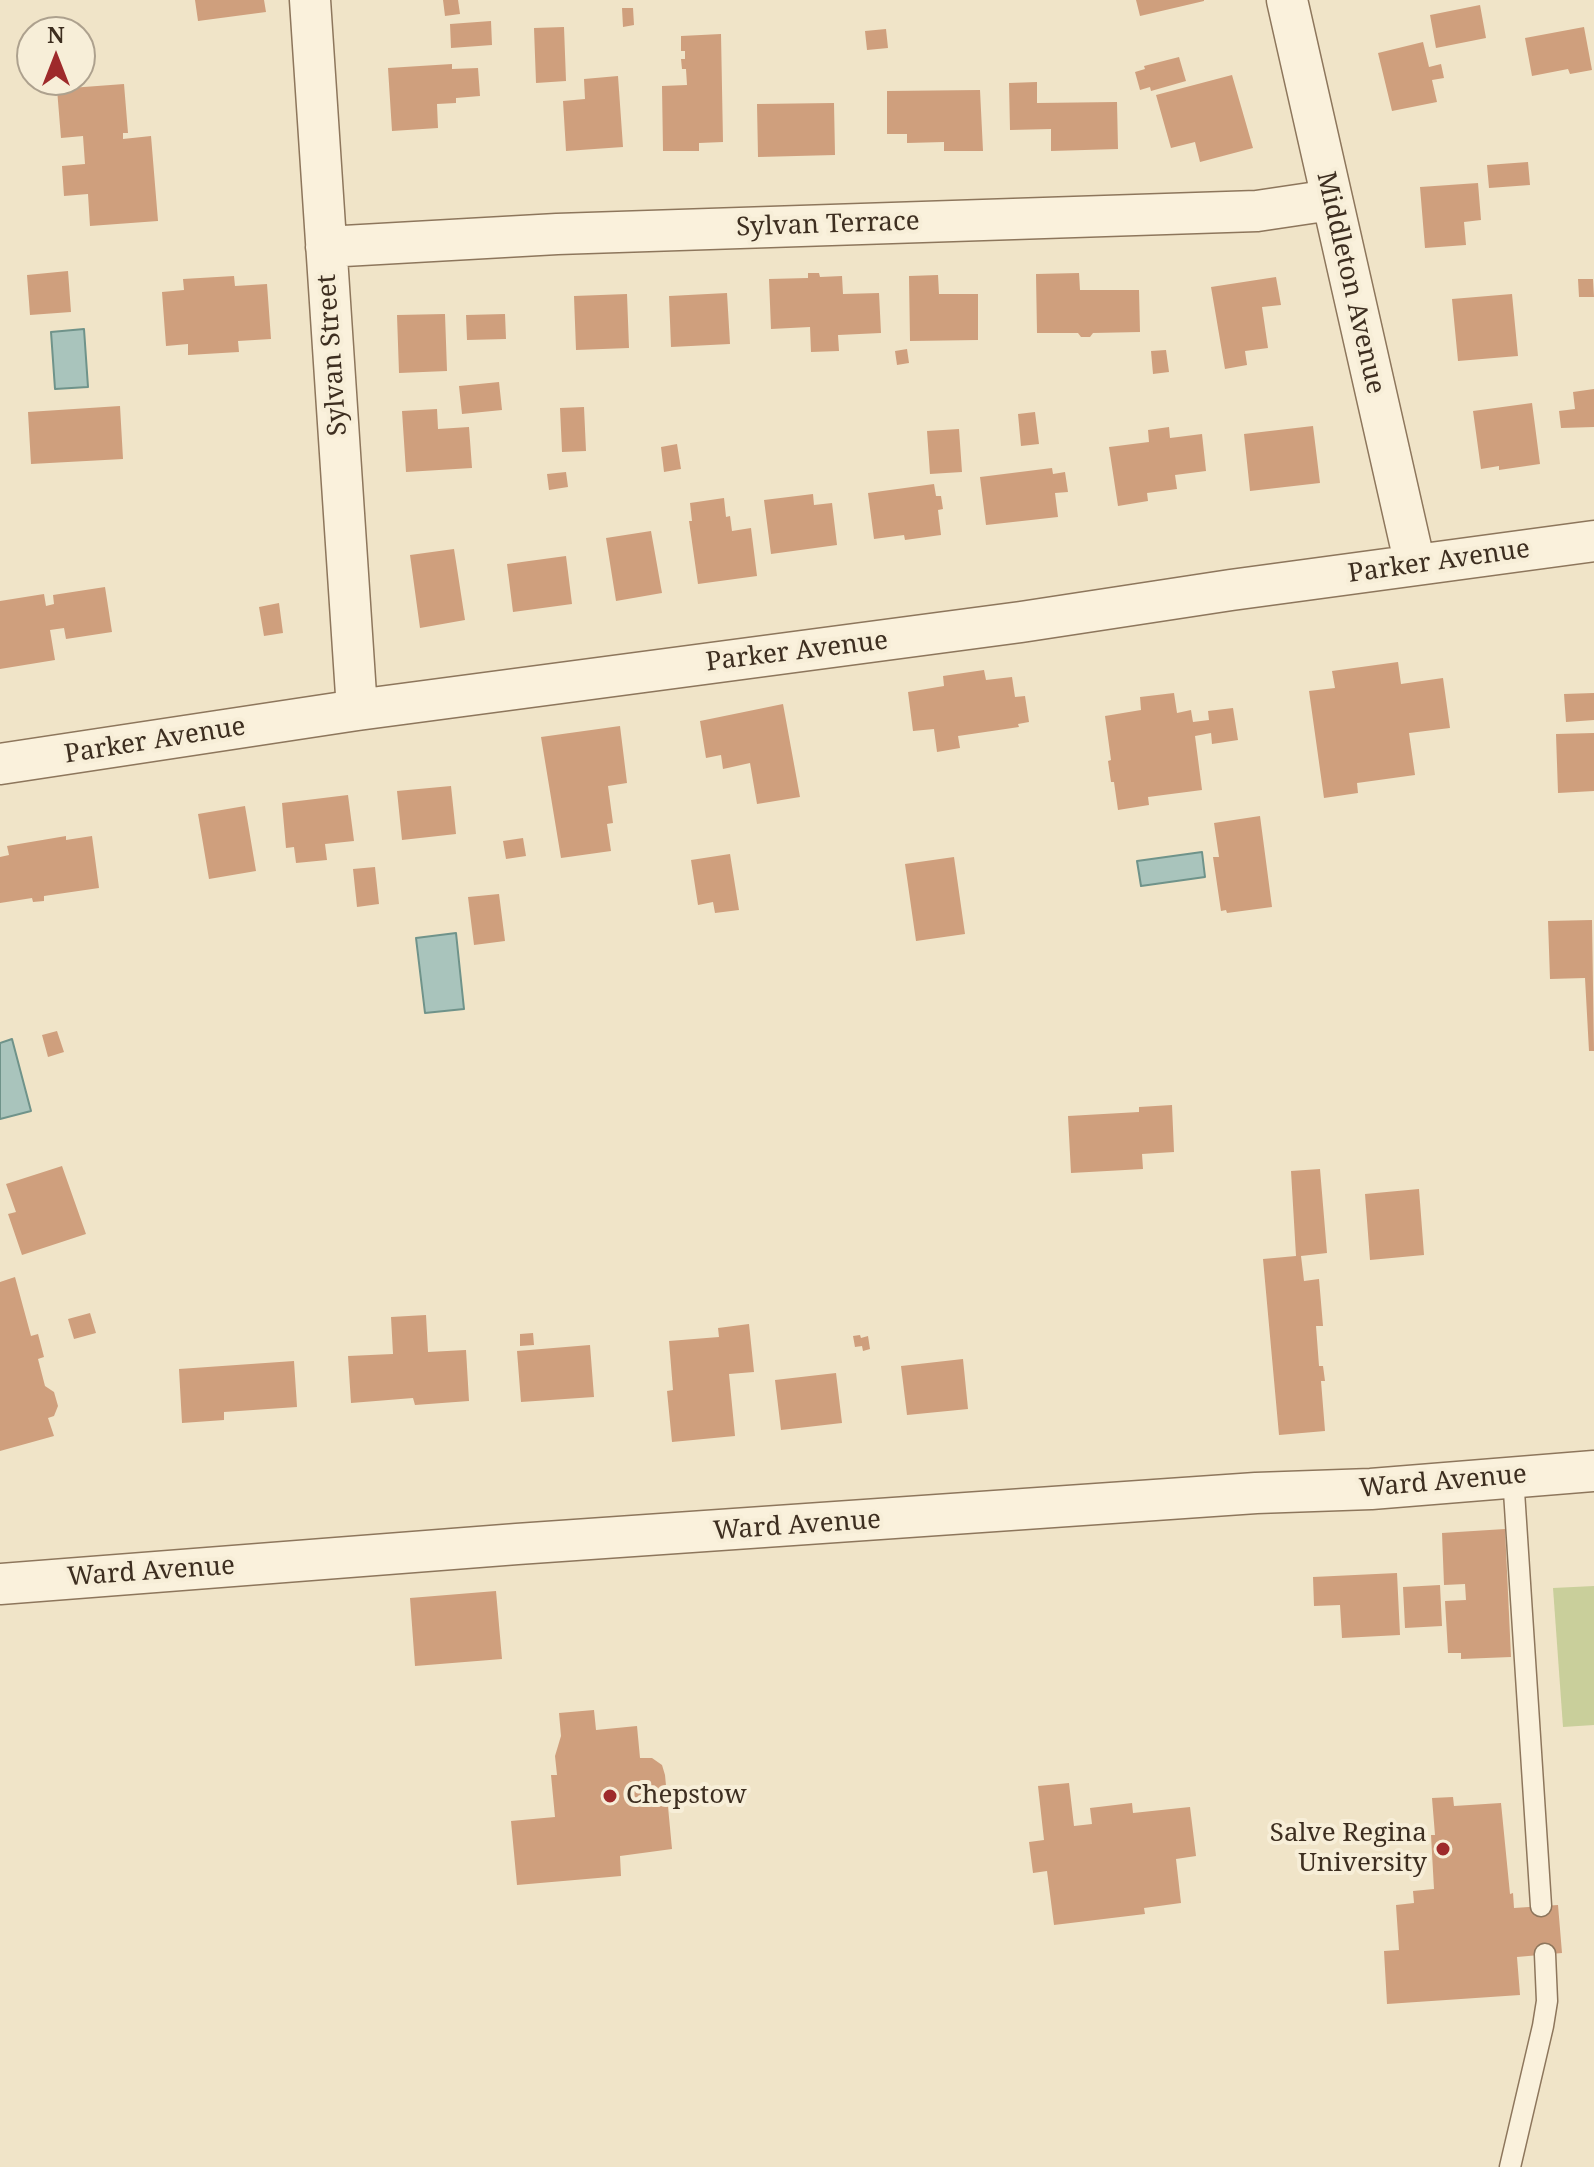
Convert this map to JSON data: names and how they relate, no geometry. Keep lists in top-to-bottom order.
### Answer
{
  "streets": {
    "street": [
      "Sylvan Terrace",
      "Middleton Avenue",
      "Sylvan Street",
      "Parker Avenue",
      "Ward Avenue"
    ]
  },
  "crossings": [
    ["Sylvan Terrace", "Middleton Avenue"],
    ["Sylvan Terrace", "Sylvan Street"],
    ["Middleton Avenue", "Parker Avenue"],
    ["Sylvan Street", "Parker Avenue"]
  ],
  "places": ["Chepstow", "Salve Regina University"],
  "north": "top"
}
